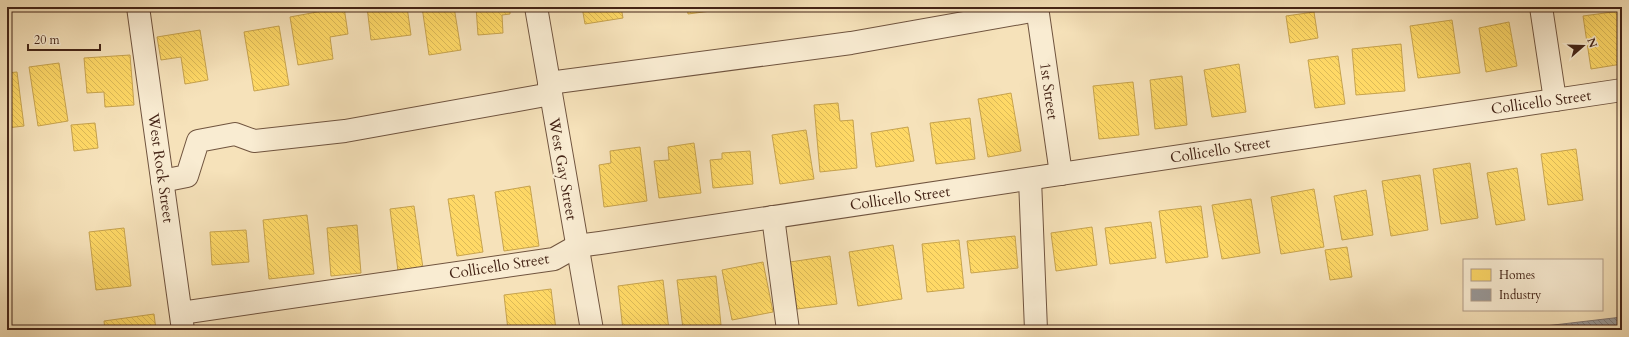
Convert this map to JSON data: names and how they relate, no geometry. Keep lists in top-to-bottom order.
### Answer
{
  "streets": {
    "street": [
      "1st Street",
      "Collicello Street",
      "West Rock Street",
      "West Gay Street"
    ]
  },
  "crossings": [
    ["1st Street", "Collicello Street"],
    ["Collicello Street", "West Rock Street"],
    ["Collicello Street", "West Gay Street"]
  ],
  "legend": ["Homes", "Industry"],
  "scale_bar": "20 m",
  "north": "right"
}
